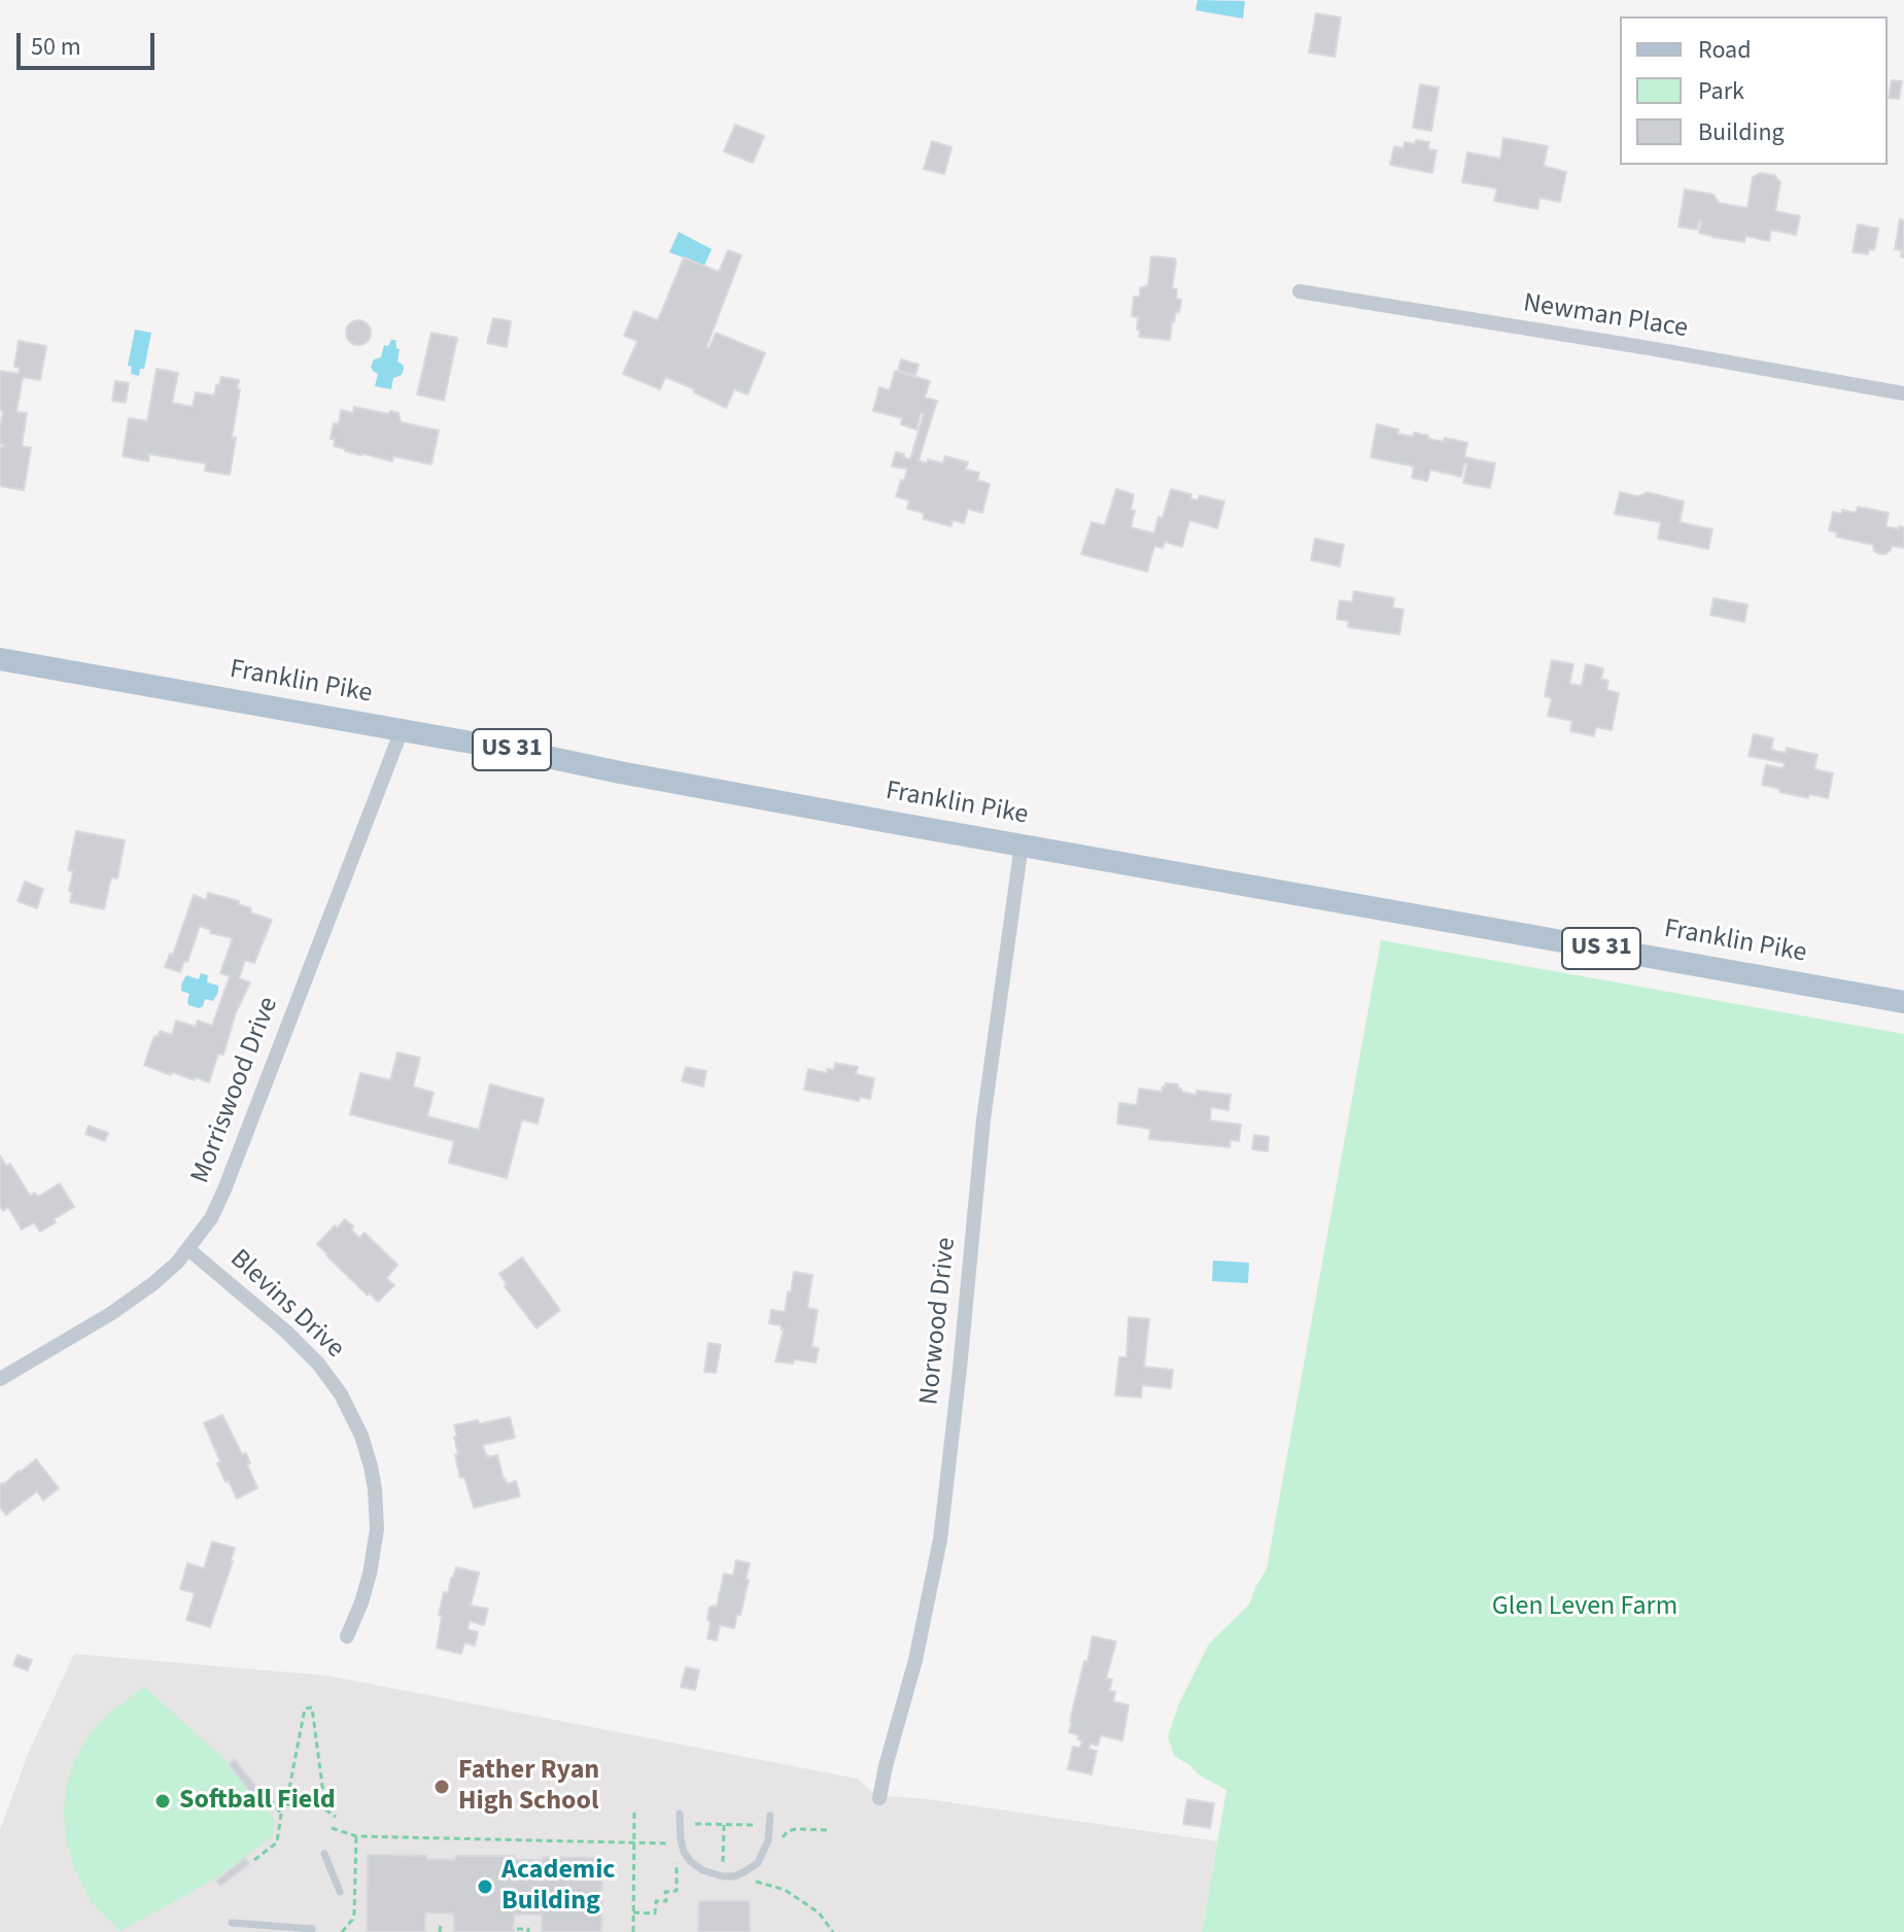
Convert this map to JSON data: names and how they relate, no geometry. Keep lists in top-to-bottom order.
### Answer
{
  "streets": {
    "main road": ["Franklin Pike", "US 31"],
    "street": [
      "Newman Place",
      "Morriswood Drive",
      "Blevins Drive",
      "Norwood Drive"
    ]
  },
  "crossings": [
    ["Franklin Pike", "Morriswood Drive"],
    ["Franklin Pike", "Norwood Drive"],
    ["Morriswood Drive", "Blevins Drive"]
  ],
  "parks": ["Glen Leven Farm"],
  "places": ["Father Ryan High School", "Softball Field", "Academic Building"],
  "legend": ["Road", "Park", "Building"],
  "scale_bar": "50 m"
}
